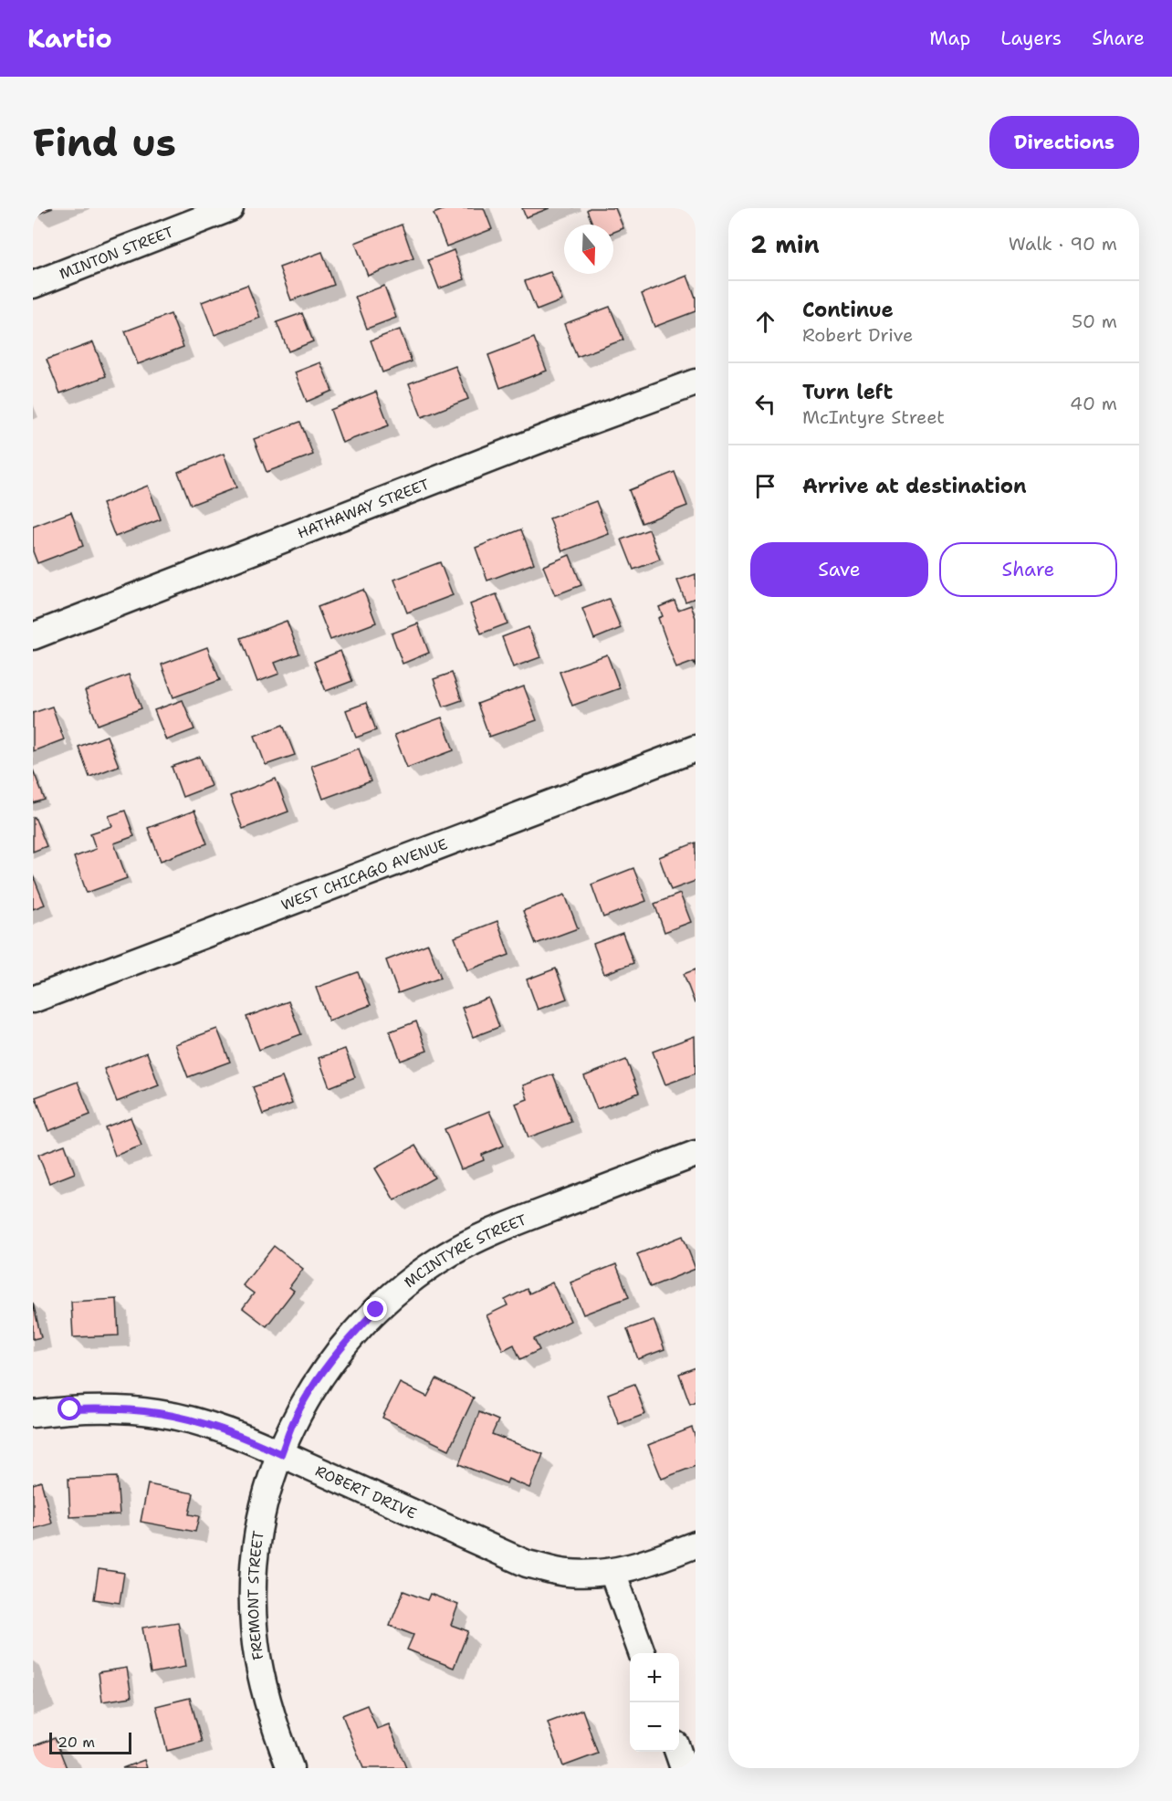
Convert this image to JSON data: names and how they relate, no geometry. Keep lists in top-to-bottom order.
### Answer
{
  "streets": {
    "street": [
      "MINTON STREET",
      "HATHAWAY STREET",
      "WEST CHICAGO AVENUE",
      "MCINTYRE STREET",
      "ROBERT DRIVE",
      "FREMONT STREET"
    ]
  },
  "crossings": [
    ["MCINTYRE STREET", "ROBERT DRIVE"],
    ["MCINTYRE STREET", "FREMONT STREET"],
    ["ROBERT DRIVE", "FREMONT STREET"]
  ],
  "scale_bar": "20 m",
  "north": "bottom",
  "page": {
    "header": "Kartio",
    "nav": ["Map", "Layers", "Share"],
    "buttons": [
      "Directions",
      ["Save", "Share"]
    ],
    "title": "Find us",
    "heading": ["2 min", "Walk · 90 m"],
    "list": [
      ["Continue", "Robert Drive", "50 m"],
      ["Turn left", "McIntyre Street", "40 m"],
      "Arrive at destination"
    ],
    "map_buttons": ["+", "−"],
    "scale": "20 m"
  }
}
